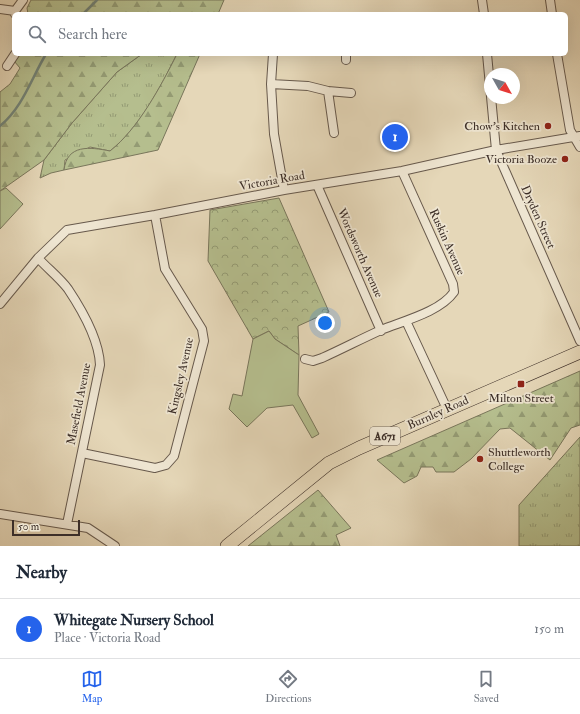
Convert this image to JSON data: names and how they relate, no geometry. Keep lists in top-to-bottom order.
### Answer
{
  "streets": {
    "main road": ["Burnley Road", "A671"],
    "street": [
      "Victoria Road",
      "Dryden Street",
      "Ruskin Avenue",
      "Wordsworth Avenue",
      "Kingsley Avenue",
      "Masefield Avenue"
    ]
  },
  "crossings": [
    ["Victoria Road", "Dryden Street"],
    ["Victoria Road", "Ruskin Avenue"],
    ["Victoria Road", "Wordsworth Avenue"],
    ["Victoria Road", "Kingsley Avenue"],
    ["Victoria Road", "Masefield Avenue"],
    ["Kingsley Avenue", "Masefield Avenue"]
  ],
  "places": {
    "other": ["Chow’s Kitchen", "Victoria Booze", "Shuttleworth College"],
    "transit": ["Milton Street"]
  },
  "scale_bar": "50 m",
  "north": "bottom right",
  "page": {
    "search": "Search here",
    "pins": "1",
    "scale": "50 m",
    "heading": "Nearby",
    "list": [
      {
        "mark": "1",
        "name": "Whitegate Nursery School",
        "note": "Place · Victoria Road",
        "value": "150 m"
      }
    ],
    "nav": ["Map", "Directions", "Saved"]
  }
}
